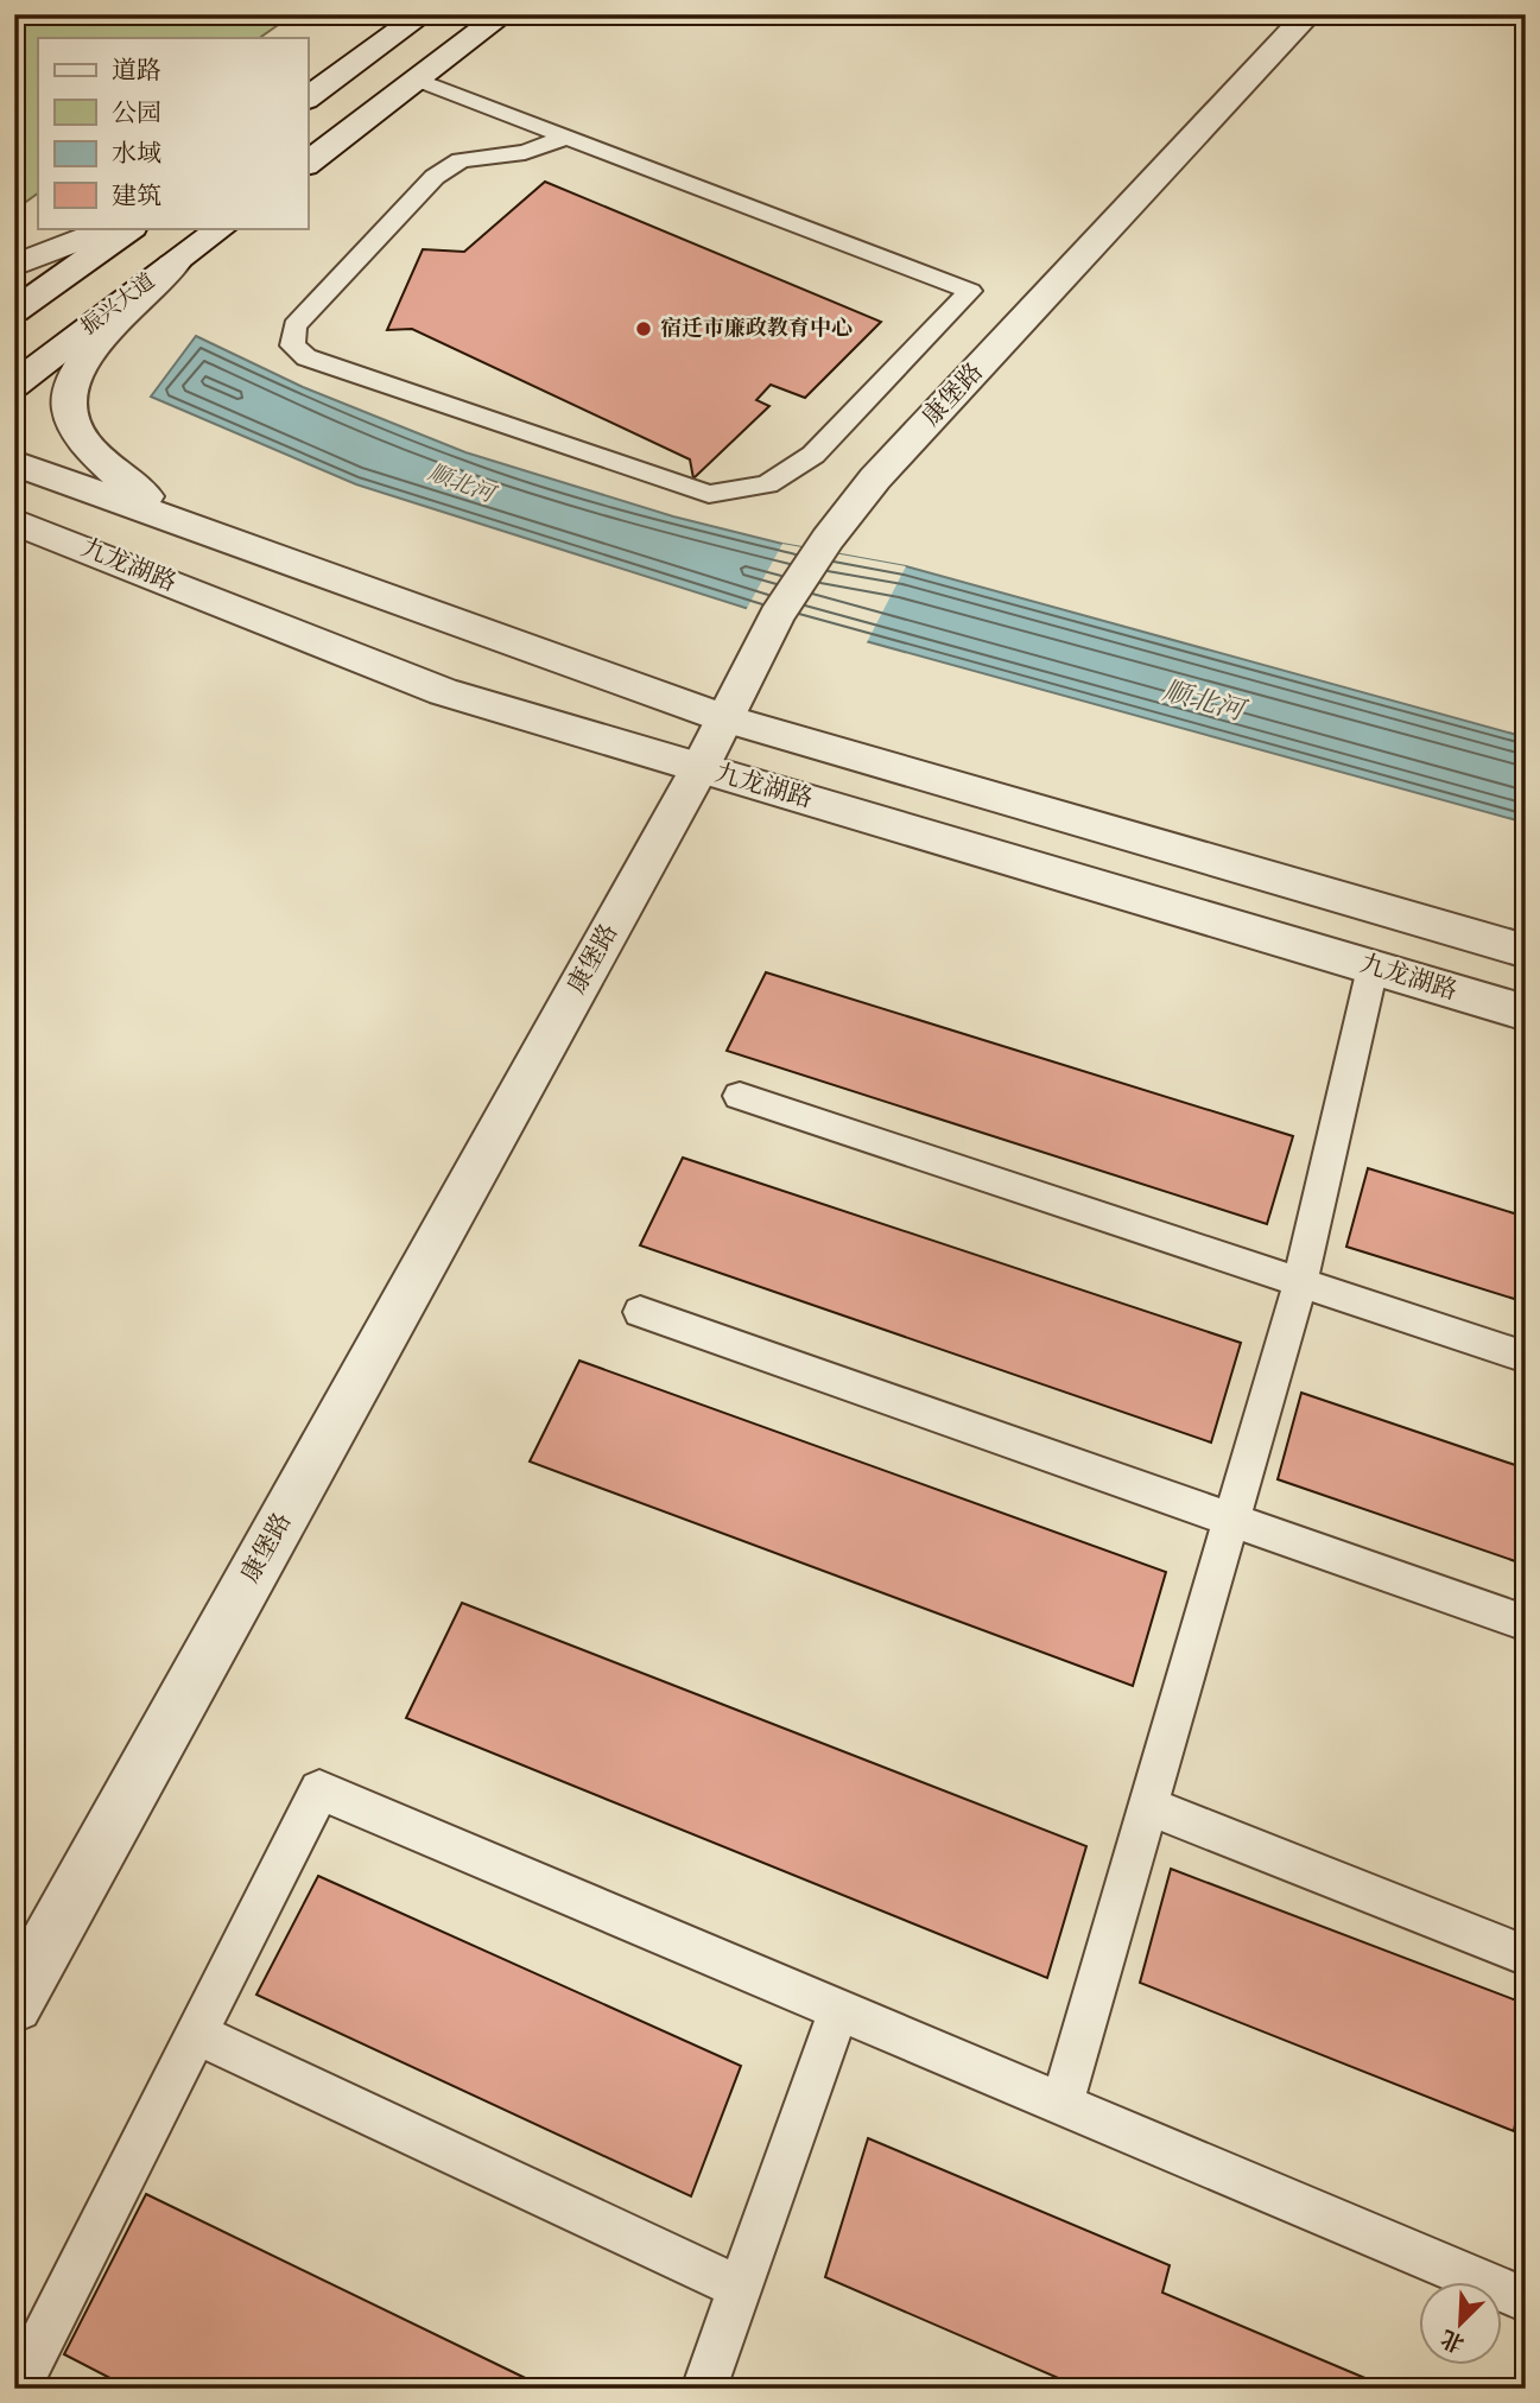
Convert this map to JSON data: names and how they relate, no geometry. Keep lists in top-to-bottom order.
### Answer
{
  "streets": {
    "street": ["振兴大道", "康堡路", "九龙湖路"]
  },
  "crossings": [
    ["康堡路", "九龙湖路"]
  ],
  "water": ["顺北河"],
  "places": ["宿迁市廉政教育中心"],
  "legend": [
    "道路",
    "公园",
    "水域",
    "建筑"
  ],
  "north": "bottom left"
}
